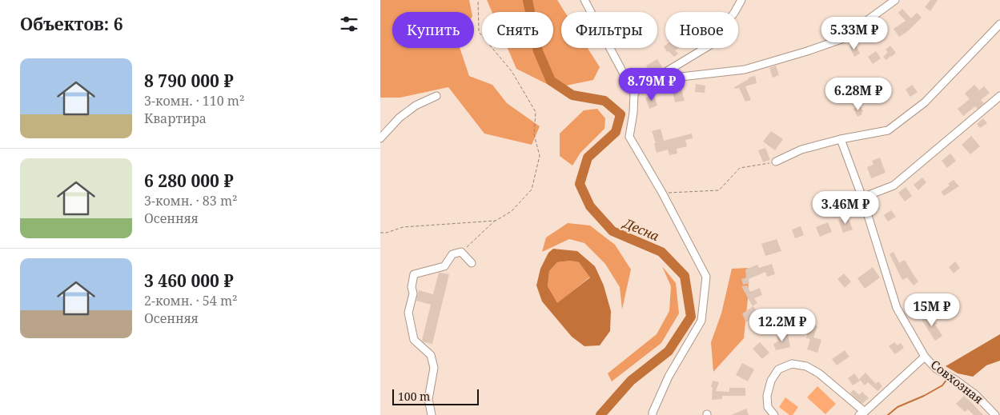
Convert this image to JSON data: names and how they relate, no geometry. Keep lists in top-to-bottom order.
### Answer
{
  "streets": {
    "street": ["Совхозная"]
  },
  "water": ["Десна"],
  "scale_bar": "100 m",
  "page": {
    "heading": "Объектов: 6",
    "chip": [
      "Купить",
      "Снять",
      "Фильтры",
      "Новое"
    ],
    "price": [
      "5.33M ₽",
      "8.79M ₽",
      "6.28M ₽",
      "3.46M ₽",
      "15M ₽",
      "12.2M ₽"
    ],
    "list": [
      {
        "name": "8 790 000 ₽",
        "note": "3-комн. · 110 m² · Квартира"
      },
      {
        "name": "6 280 000 ₽",
        "note": "3-комн. · 83 m² · Осенняя"
      },
      {
        "name": "3 460 000 ₽",
        "note": "2-комн. · 54 m² · Осенняя"
      }
    ],
    "scale": "100 m"
  }
}
